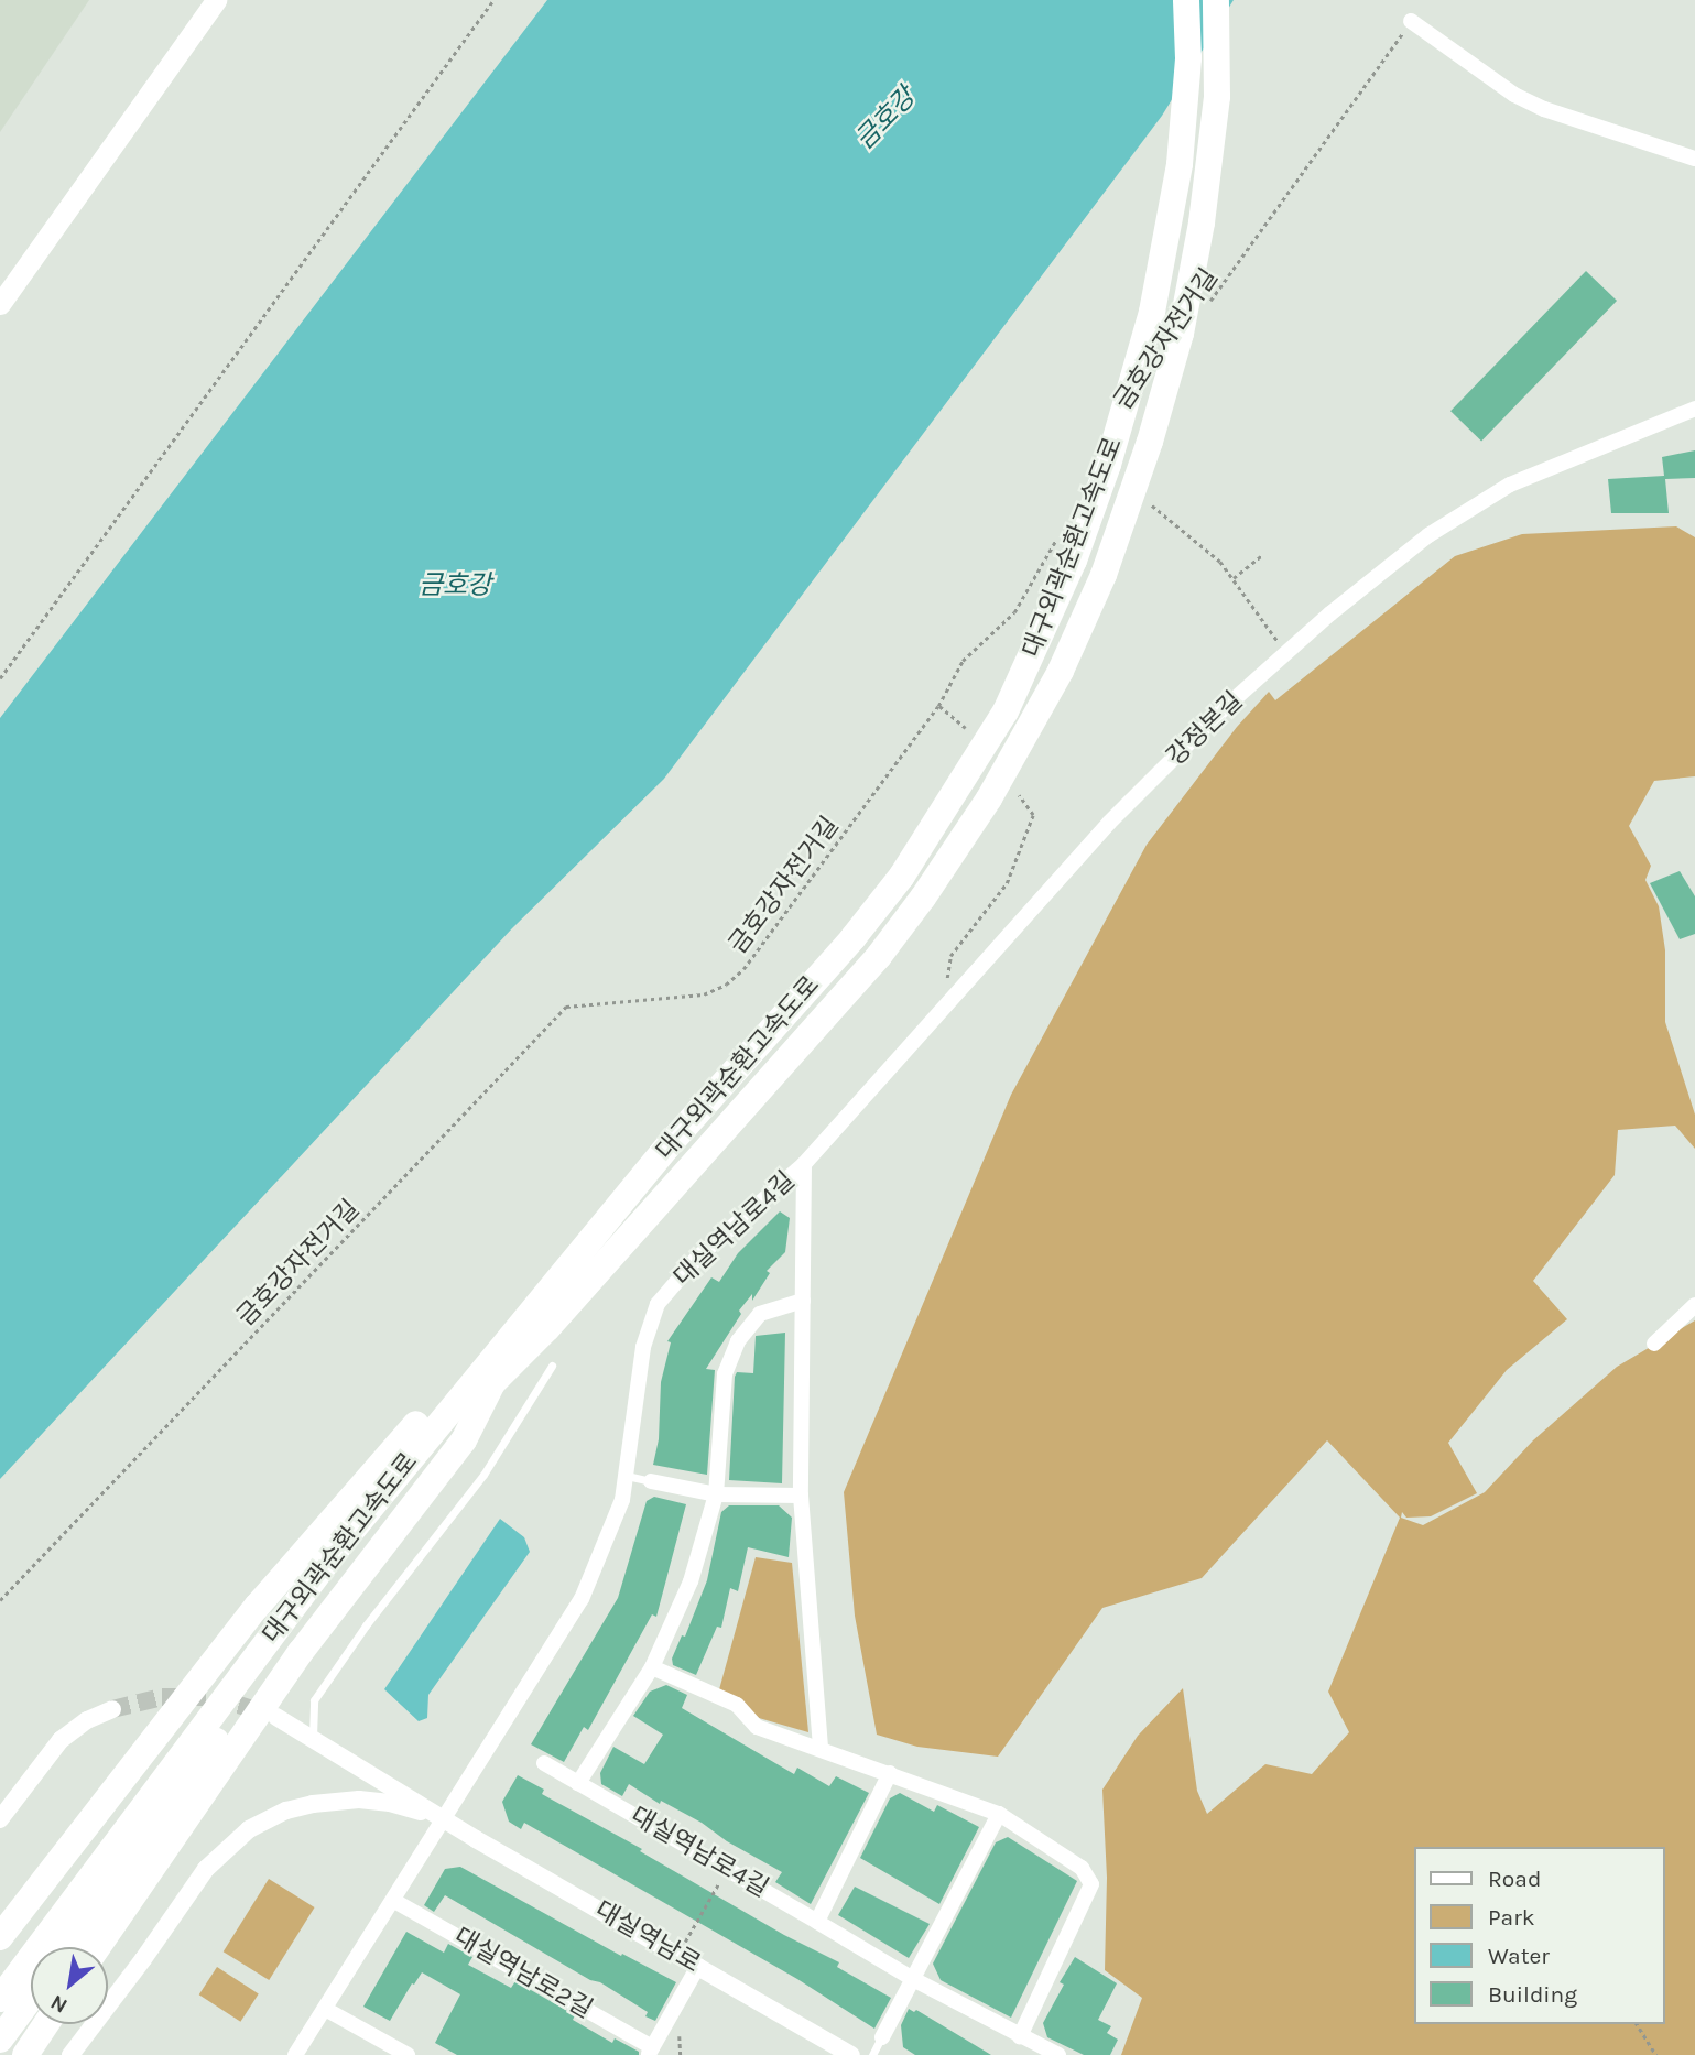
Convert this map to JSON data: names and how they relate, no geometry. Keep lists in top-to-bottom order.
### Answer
{
  "streets": {
    "highway": ["대구외곽순환고속도로"],
    "street": [
      "강정본길",
      "대실역남로4길",
      "대실역남로",
      "대실역남로2길"
    ],
    "path": ["금호강자전거길"]
  },
  "crossings": [
    ["강정본길", "대실역남로4길"],
    ["대실역남로4길", "대실역남로"],
    ["대실역남로", "대실역남로2길"]
  ],
  "water": ["금호강"],
  "legend": [
    "Road",
    "Park",
    "Water",
    "Building"
  ],
  "north": "bottom left"
}
